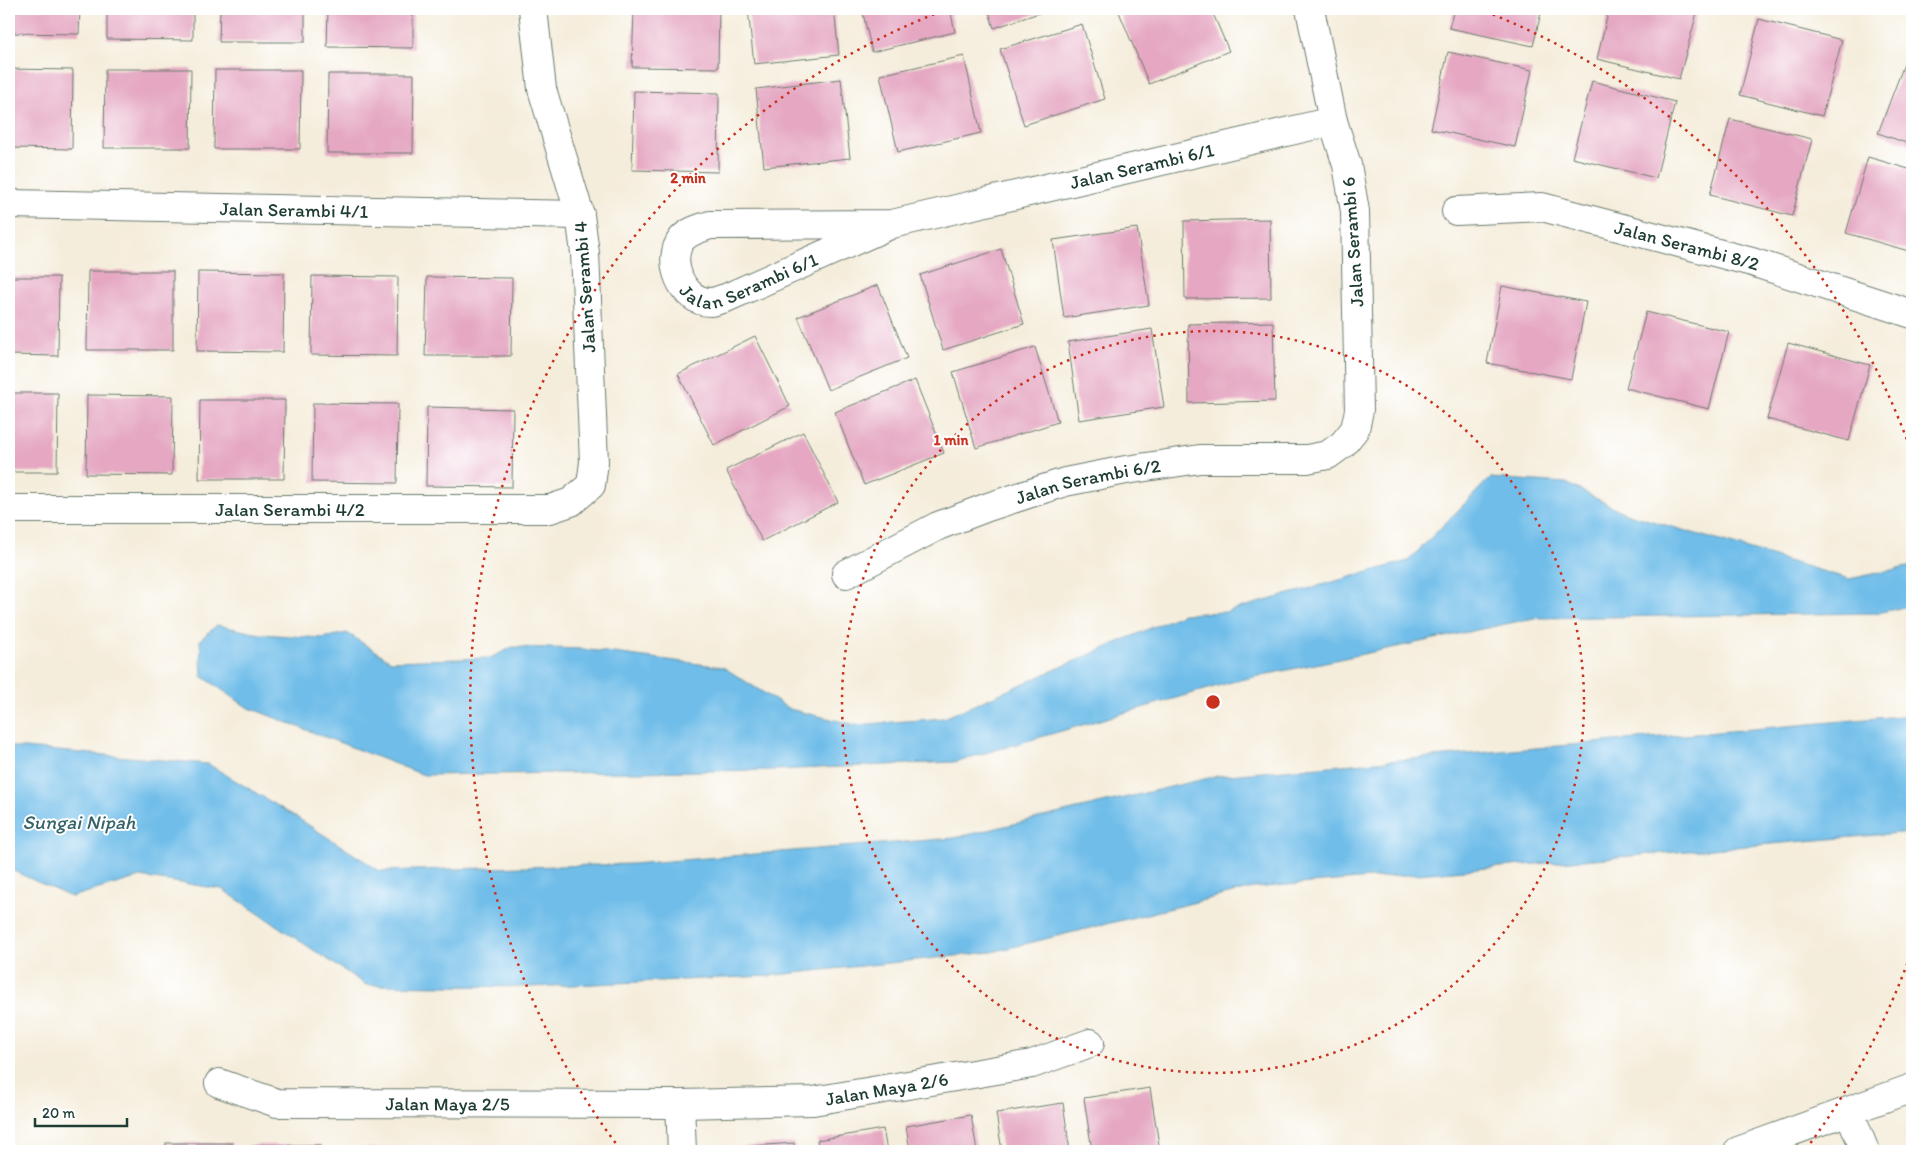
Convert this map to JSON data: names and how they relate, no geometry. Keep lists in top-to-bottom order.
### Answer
{
  "streets": {
    "street": [
      "Jalan Serambi 6/1",
      "Jalan Serambi 4/1",
      "Jalan Serambi 6",
      "Jalan Serambi 8/2",
      "Jalan Serambi 4",
      "Jalan Serambi 6/2",
      "Jalan Serambi 4/2",
      "Jalan Maya 2/6",
      "Jalan Maya 2/5"
    ]
  },
  "crossings": [
    ["Jalan Serambi 6/1", "Jalan Serambi 6"],
    ["Jalan Serambi 4/1", "Jalan Serambi 4"],
    ["Jalan Serambi 6", "Jalan Serambi 6/2"],
    ["Jalan Serambi 4", "Jalan Serambi 4/2"],
    ["Jalan Maya 2/6", "Jalan Maya 2/5"]
  ],
  "water": ["Sungai Nipah"],
  "scale_bar": "20 m",
  "rings": ["2 min", "1 min"]
}
